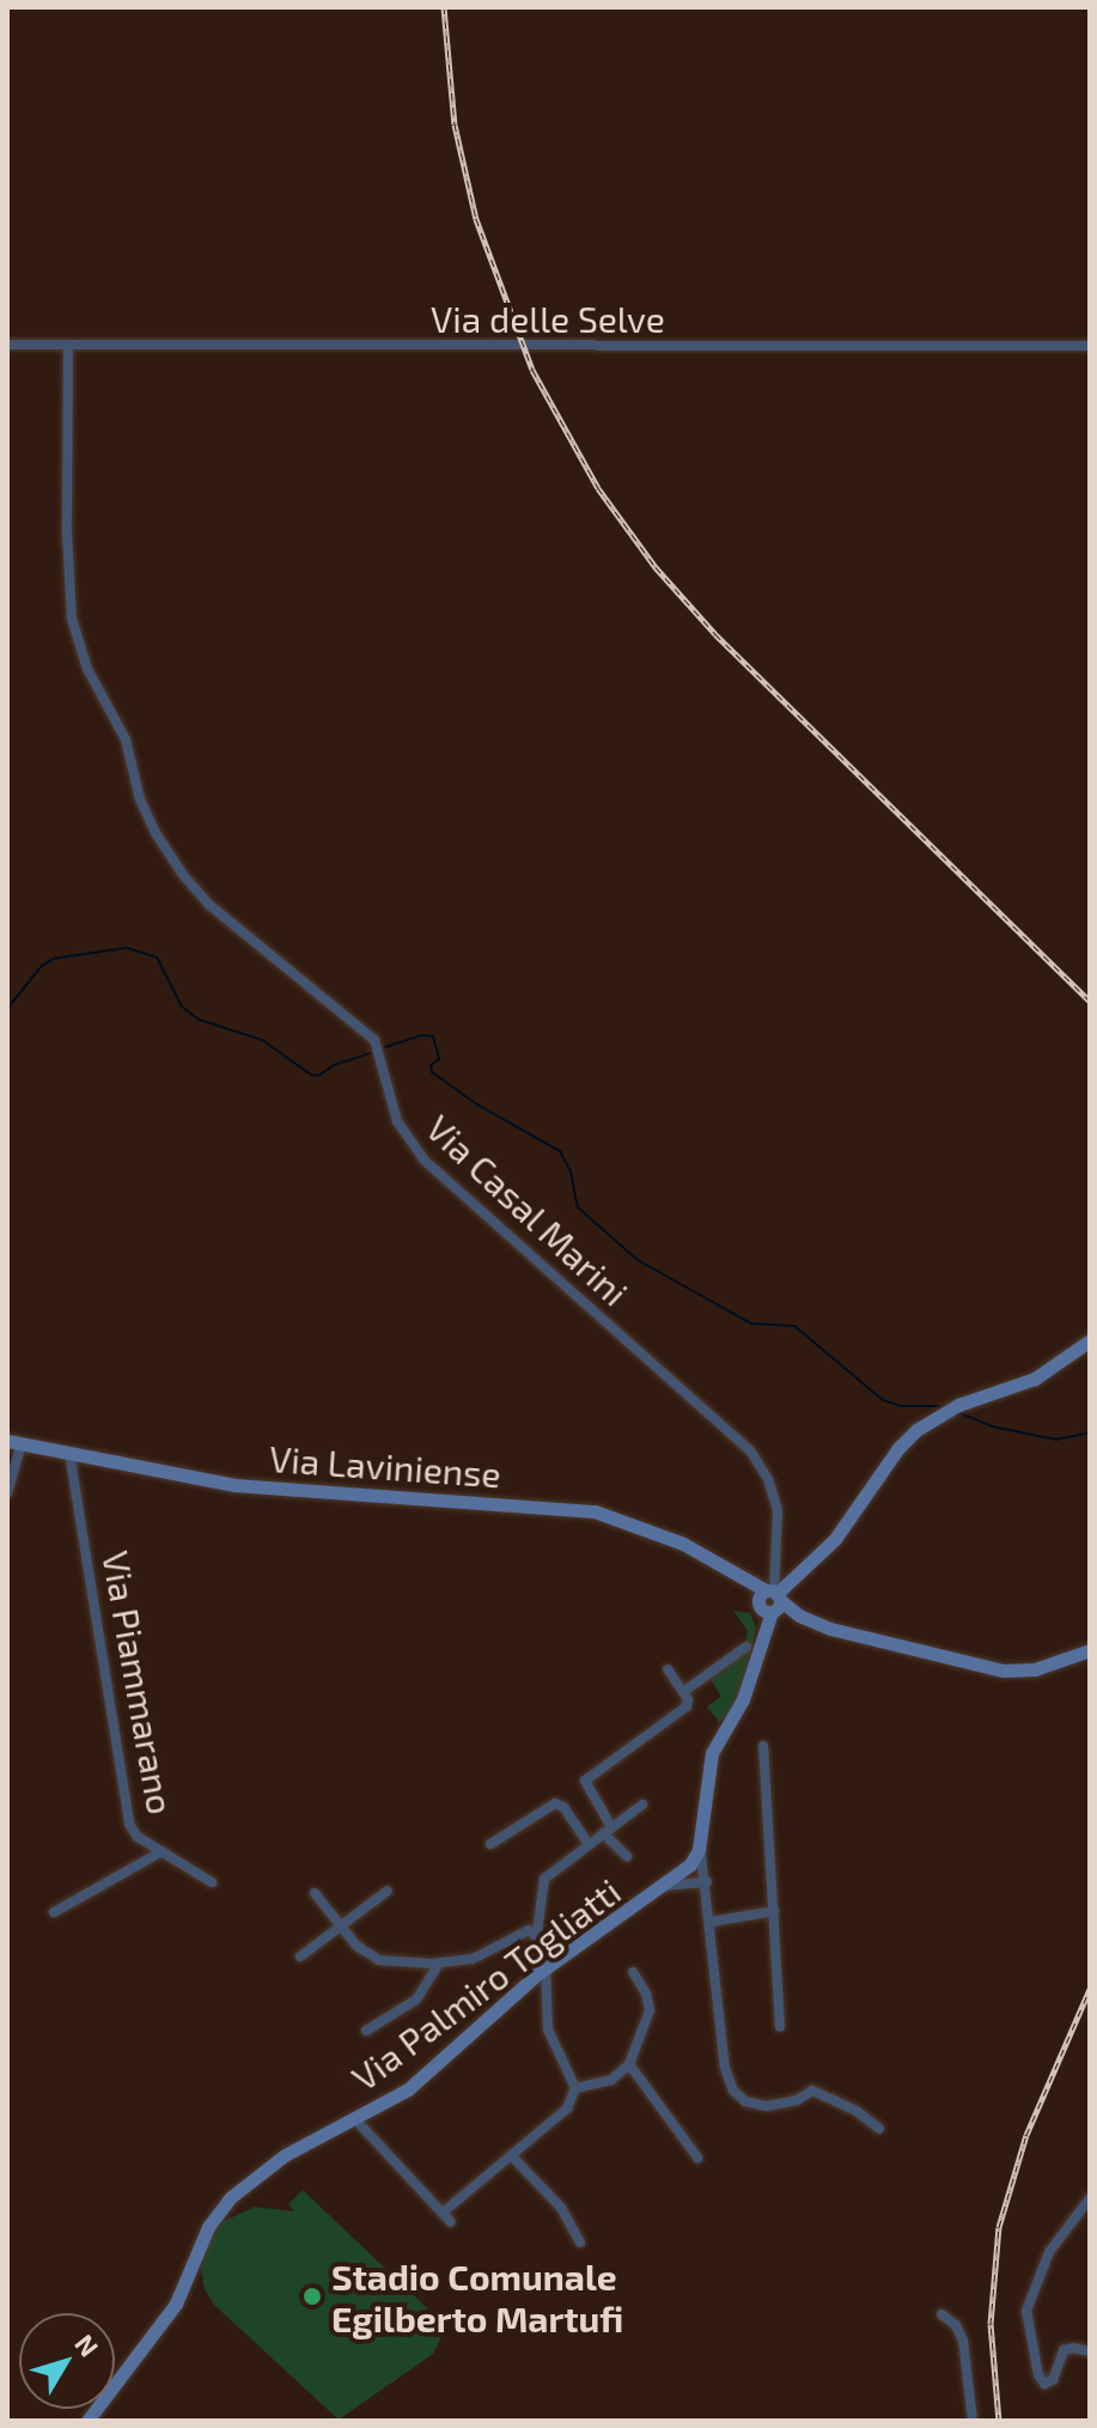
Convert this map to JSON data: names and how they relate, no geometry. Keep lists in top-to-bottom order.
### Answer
{
  "streets": {
    "street": [
      "Via delle Selve",
      "Via Casal Marini",
      "Via Laviniense",
      "Via Piammarano",
      "Via Palmiro Togliatti"
    ]
  },
  "crossings": [
    ["Via delle Selve", "Via Casal Marini"],
    ["Via Casal Marini", "Via Laviniense"],
    ["Via Laviniense", "Via Piammarano"]
  ],
  "places": ["Stadio Comunale Egilberto Martufi"],
  "north": "top right"
}
